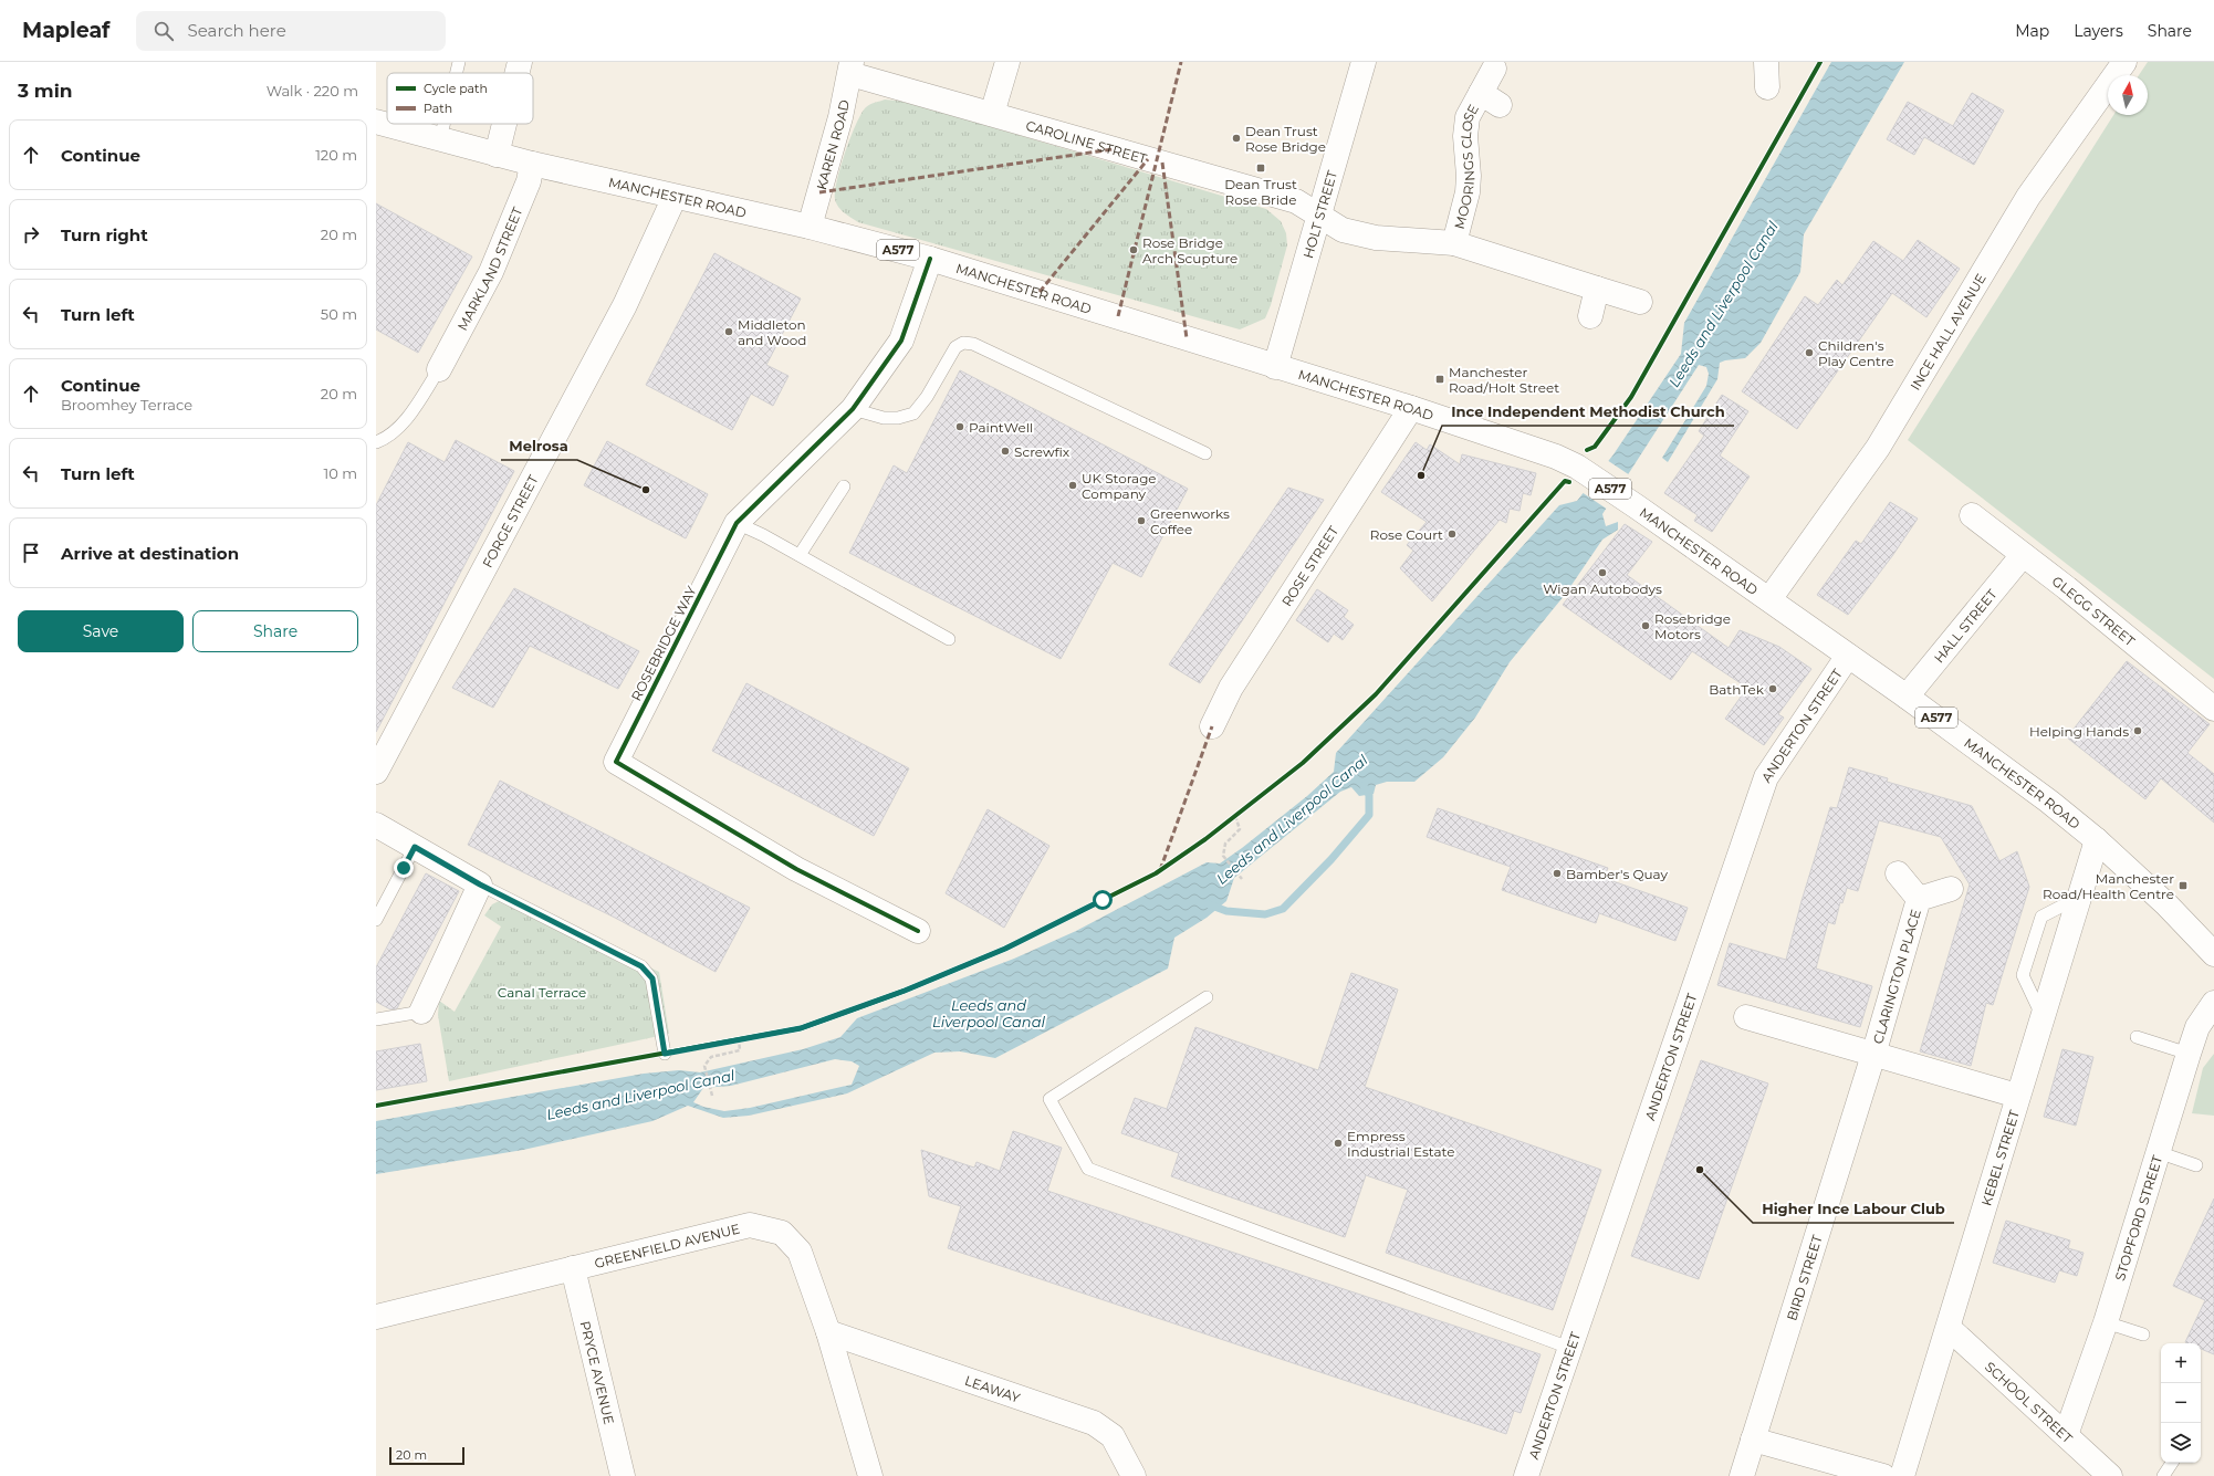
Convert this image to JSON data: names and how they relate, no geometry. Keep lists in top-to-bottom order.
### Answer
{
  "streets": {
    "main road": [
      "CAROLINE STREET",
      "KAREN ROAD",
      "MOORINGS CLOSE",
      "MANCHESTER ROAD",
      "HOLT STREET",
      "A577",
      "MARKLAND STREET",
      "INCE HALL AVENUE",
      "FORGE STREET",
      "ROSE STREET",
      "GLEGG STREET",
      "HALL STREET",
      "ROSEBRIDGE WAY",
      "ANDERTON STREET",
      "CLARINGTON PLACE",
      "KEBEL STREET",
      "STOPFORD STREET",
      "GREENFIELD AVENUE",
      "BIRD STREET",
      "PRYCE AVENUE",
      "LEAWAY",
      "SCHOOL STREET"
    ]
  },
  "crossings": [
    ["CAROLINE STREET", "KAREN ROAD"],
    ["CAROLINE STREET", "MOORINGS CLOSE"],
    ["CAROLINE STREET", "HOLT STREET"],
    ["KAREN ROAD", "MANCHESTER ROAD"],
    ["MOORINGS CLOSE", "HOLT STREET"],
    ["MANCHESTER ROAD", "HOLT STREET"],
    ["MANCHESTER ROAD", "MARKLAND STREET"],
    ["MANCHESTER ROAD", "INCE HALL AVENUE"],
    ["MANCHESTER ROAD", "FORGE STREET"],
    ["MANCHESTER ROAD", "ROSE STREET"],
    ["MANCHESTER ROAD", "HALL STREET"],
    ["MANCHESTER ROAD", "ROSEBRIDGE WAY"],
    ["MANCHESTER ROAD", "ANDERTON STREET"],
    ["MANCHESTER ROAD", "KEBEL STREET"],
    ["GLEGG STREET", "HALL STREET"],
    ["CLARINGTON PLACE", "BIRD STREET"],
    ["KEBEL STREET", "SCHOOL STREET"],
    ["STOPFORD STREET", "SCHOOL STREET"],
    ["GREENFIELD AVENUE", "PRYCE AVENUE"],
    ["GREENFIELD AVENUE", "LEAWAY"]
  ],
  "water": ["Leeds and Liverpool Canal"],
  "parks": ["Canal Terrace"],
  "places": {
    "other": [
      "Dean Trust Rose Bridge",
      "Rose Bridge Arch Scupture",
      "Middleton and Wood",
      "Children's Play Centre",
      "PaintWell",
      "Screwfix",
      "Ince Independent Methodist Church",
      "UK Storage Company",
      "Melrosa",
      "Greenworks Coffee",
      "Rose Court",
      "Wigan Autobodys",
      "Rosebridge Motors",
      "BathTek",
      "Helping Hands",
      "Bamber's Quay",
      "Empress Industrial Estate",
      "Higher Ince Labour Club"
    ],
    "transit": ["Dean Trust Rose Bride", "Manchester Road/Holt Street", "Manchester Road/Health Centre"]
  },
  "legend": ["Cycle path", "Path"],
  "scale_bar": "20 m",
  "north": "top",
  "page": {
    "header": "Mapleaf",
    "search": "Search here",
    "nav": ["Map", "Layers", "Share"],
    "heading": ["3 min", "Walk · 220 m"],
    "list": [
      ["Continue", "120 m"],
      ["Turn right", "20 m"],
      ["Turn left", "50 m"],
      ["Continue", "Broomhey Terrace", "20 m"],
      ["Turn left", "10 m"],
      "Arrive at destination"
    ],
    "buttons": ["Save", "Share"],
    "map_buttons": ["+", "−"],
    "scale": "20 m"
  }
}
